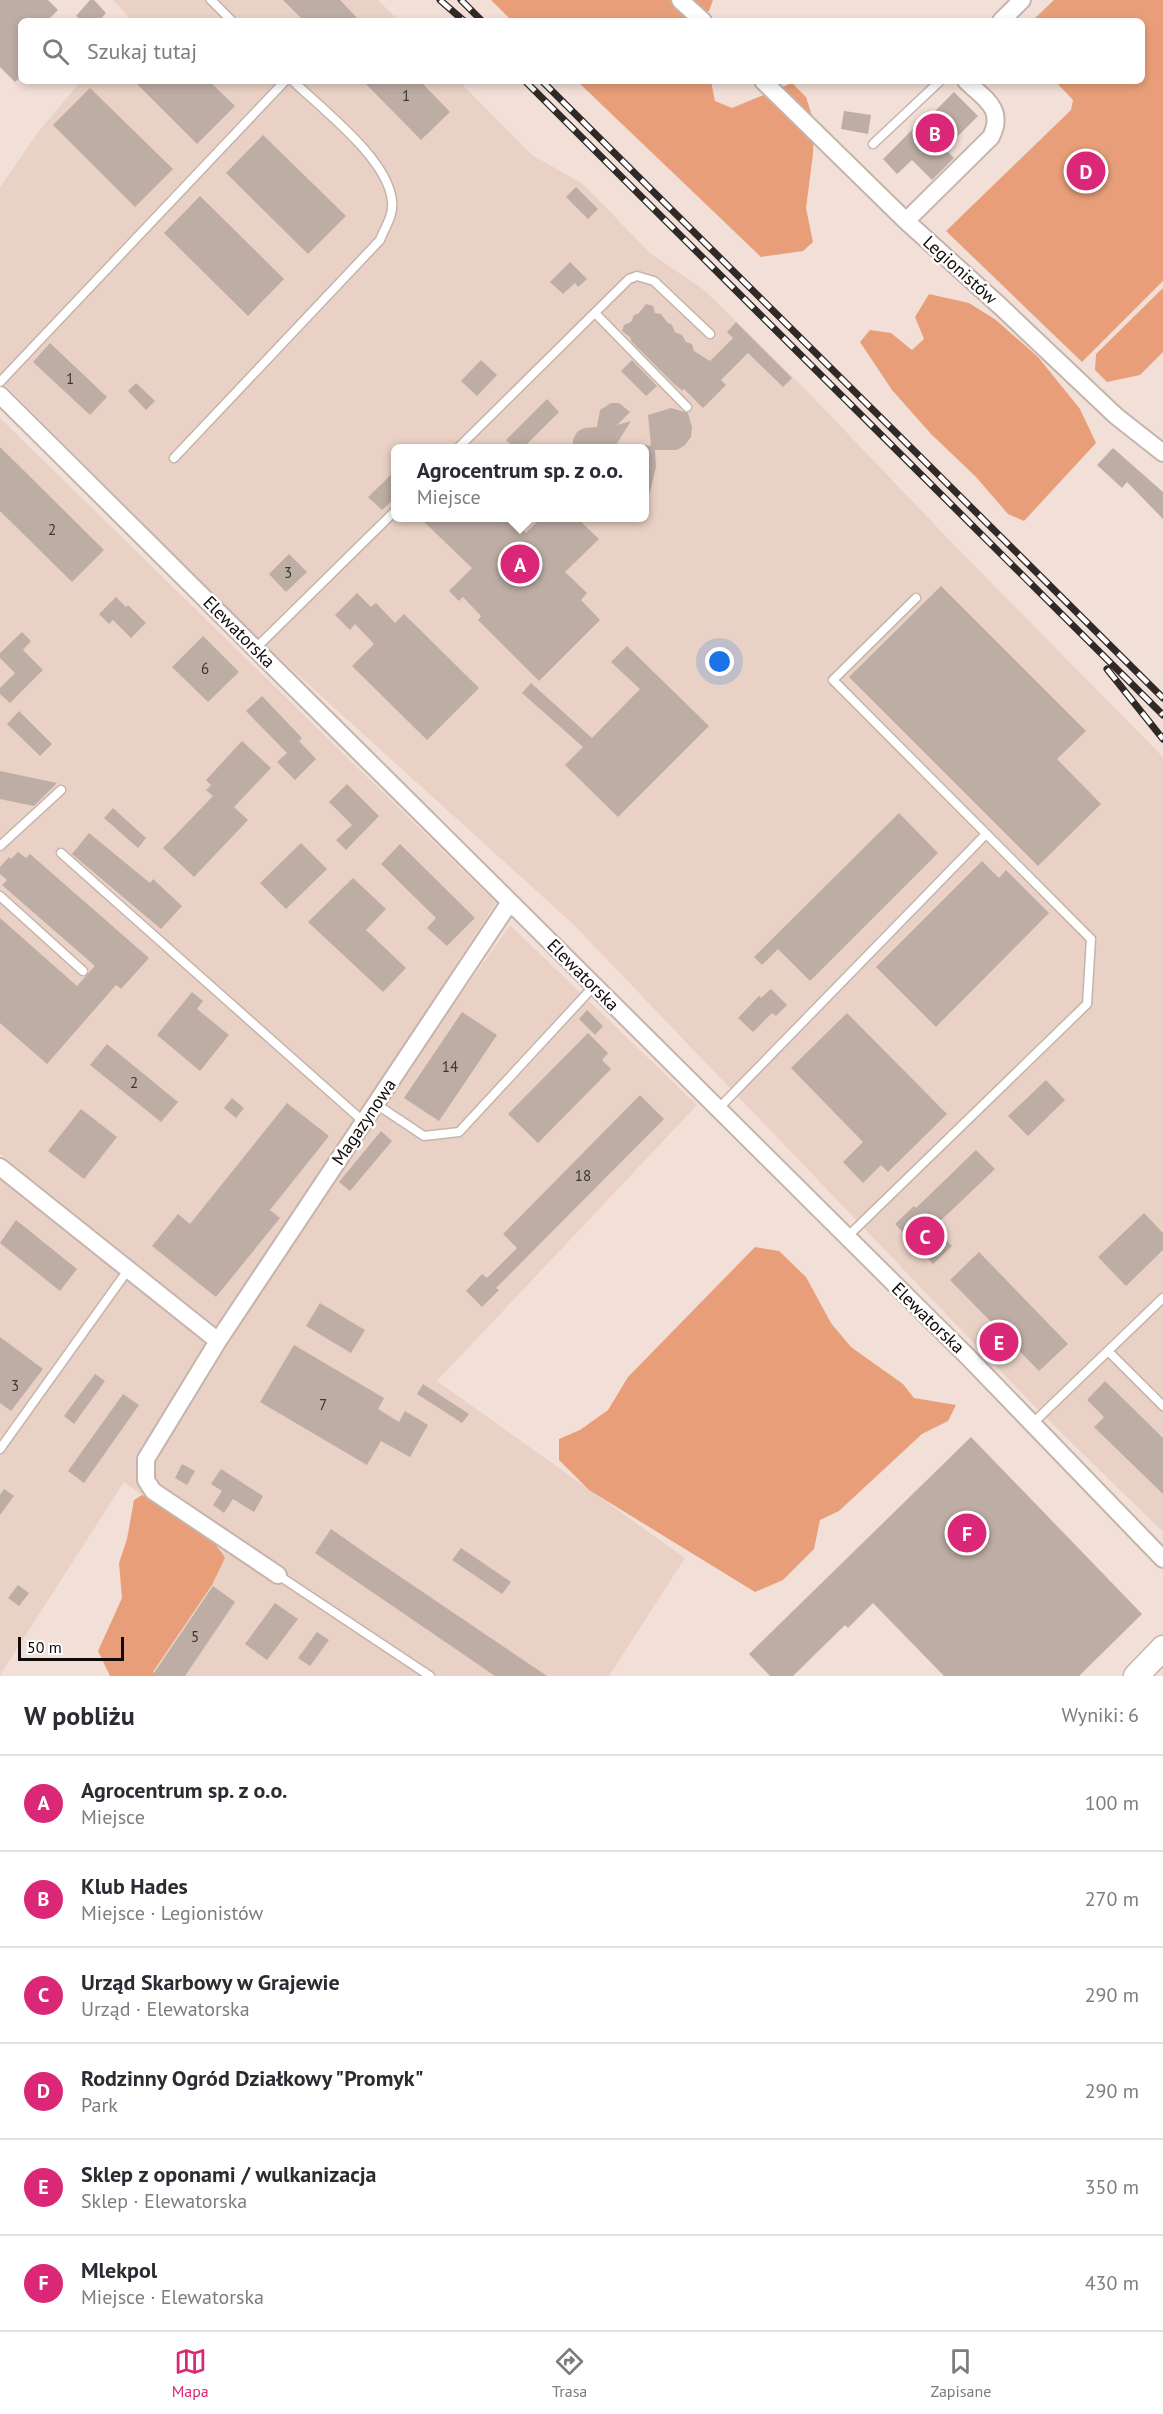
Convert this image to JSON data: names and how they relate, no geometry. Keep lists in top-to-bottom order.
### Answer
{
  "streets": {
    "street": ["Legionistów", "Elewatorska", "Magazynowa"]
  },
  "crossings": [
    ["Elewatorska", "Magazynowa"]
  ],
  "house_numbers": [
    "1",
    "1",
    "2",
    "3",
    "6",
    "14",
    "2",
    "18",
    "3",
    "7",
    "5"
  ],
  "scale_bar": "50 m",
  "page": {
    "search": "Szukaj tutaj",
    "pins": [
      "B",
      "D",
      "A",
      "C",
      "E",
      "F"
    ],
    "popup": ["Agrocentrum sp. z o.o.", "Miejsce"],
    "scale": "50 m",
    "heading": ["W pobliżu", "Wyniki: 6"],
    "list": [
      {
        "mark": "A",
        "name": "Agrocentrum sp. z o.o.",
        "note": "Miejsce",
        "value": "100 m"
      },
      {
        "mark": "B",
        "name": "Klub Hades",
        "note": "Miejsce · Legionistów",
        "value": "270 m"
      },
      {
        "mark": "C",
        "name": "Urząd Skarbowy w Grajewie",
        "note": "Urząd · Elewatorska",
        "value": "290 m"
      },
      {
        "mark": "D",
        "name": "Rodzinny Ogród Działkowy \"Promyk\"",
        "note": "Park",
        "value": "290 m"
      },
      {
        "mark": "E",
        "name": "Sklep z oponami / wulkanizacja",
        "note": "Sklep · Elewatorska",
        "value": "350 m"
      },
      {
        "mark": "F",
        "name": "Mlekpol",
        "note": "Miejsce · Elewatorska",
        "value": "430 m"
      }
    ],
    "nav": ["Mapa", "Trasa", "Zapisane"]
  }
}
